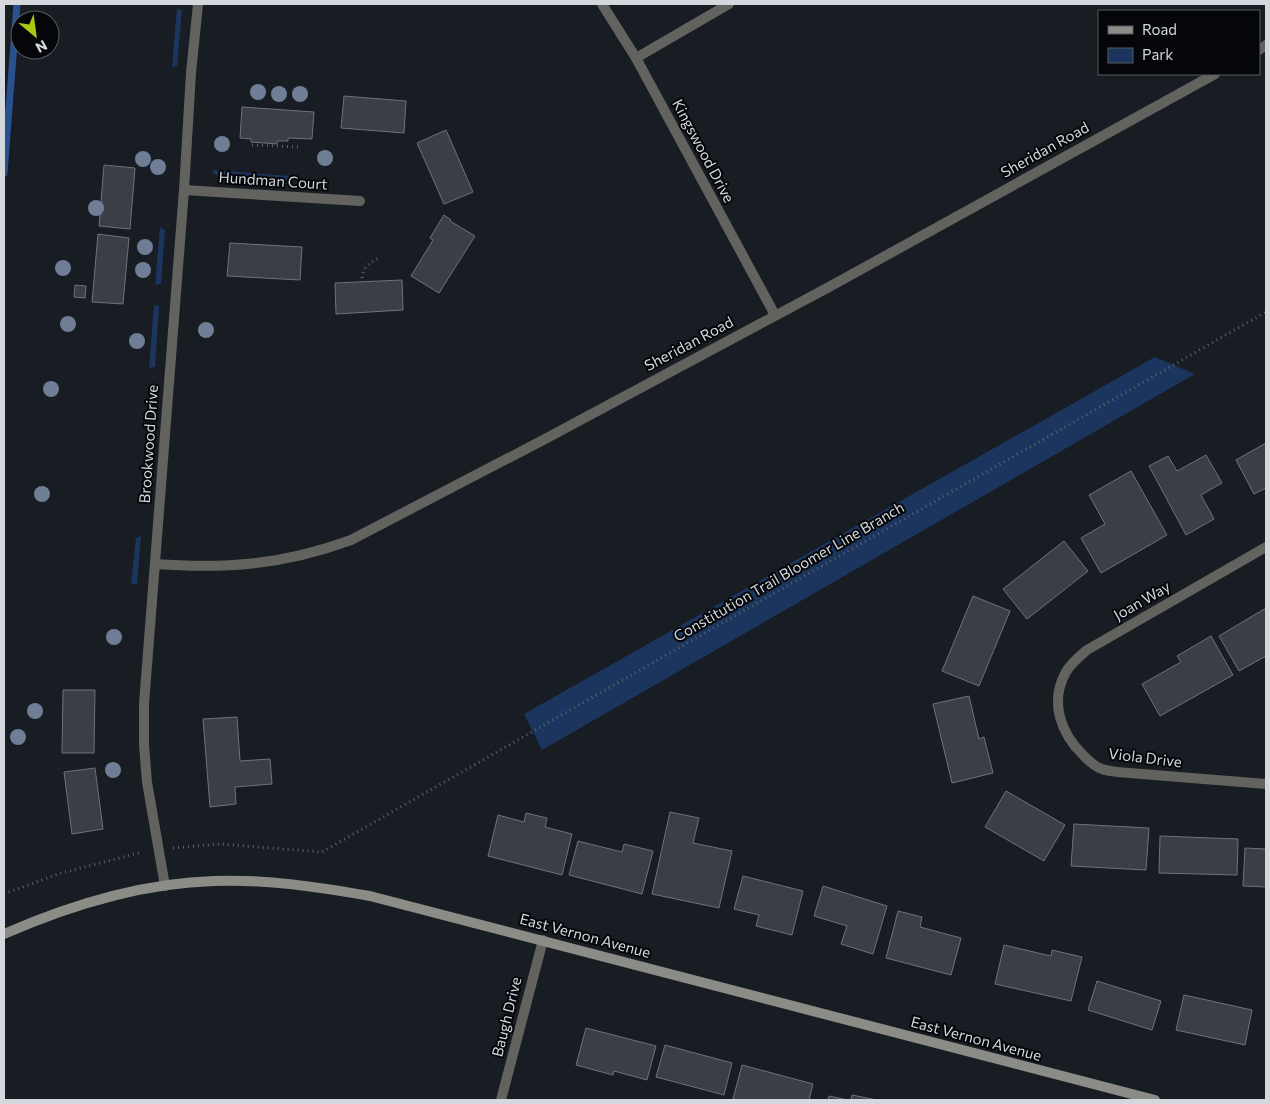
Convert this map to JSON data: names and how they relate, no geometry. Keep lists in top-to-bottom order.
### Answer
{
  "streets": {
    "main road": ["East Vernon Avenue"],
    "street": [
      "Sheridan Road",
      "Kingswood Drive",
      "Hundman Court",
      "Brookwood Drive",
      "Joan Way",
      "Viola Drive",
      "Baugh Drive"
    ],
    "path": ["Constitution Trail Bloomer Line Branch"]
  },
  "crossings": [
    ["Sheridan Road", "Kingswood Drive"],
    ["Sheridan Road", "Brookwood Drive"],
    ["Hundman Court", "Brookwood Drive"],
    ["Brookwood Drive", "East Vernon Avenue"],
    ["Joan Way", "Viola Drive"],
    ["East Vernon Avenue", "Baugh Drive"]
  ],
  "legend": ["Road", "Park"],
  "north": "bottom right"
}
